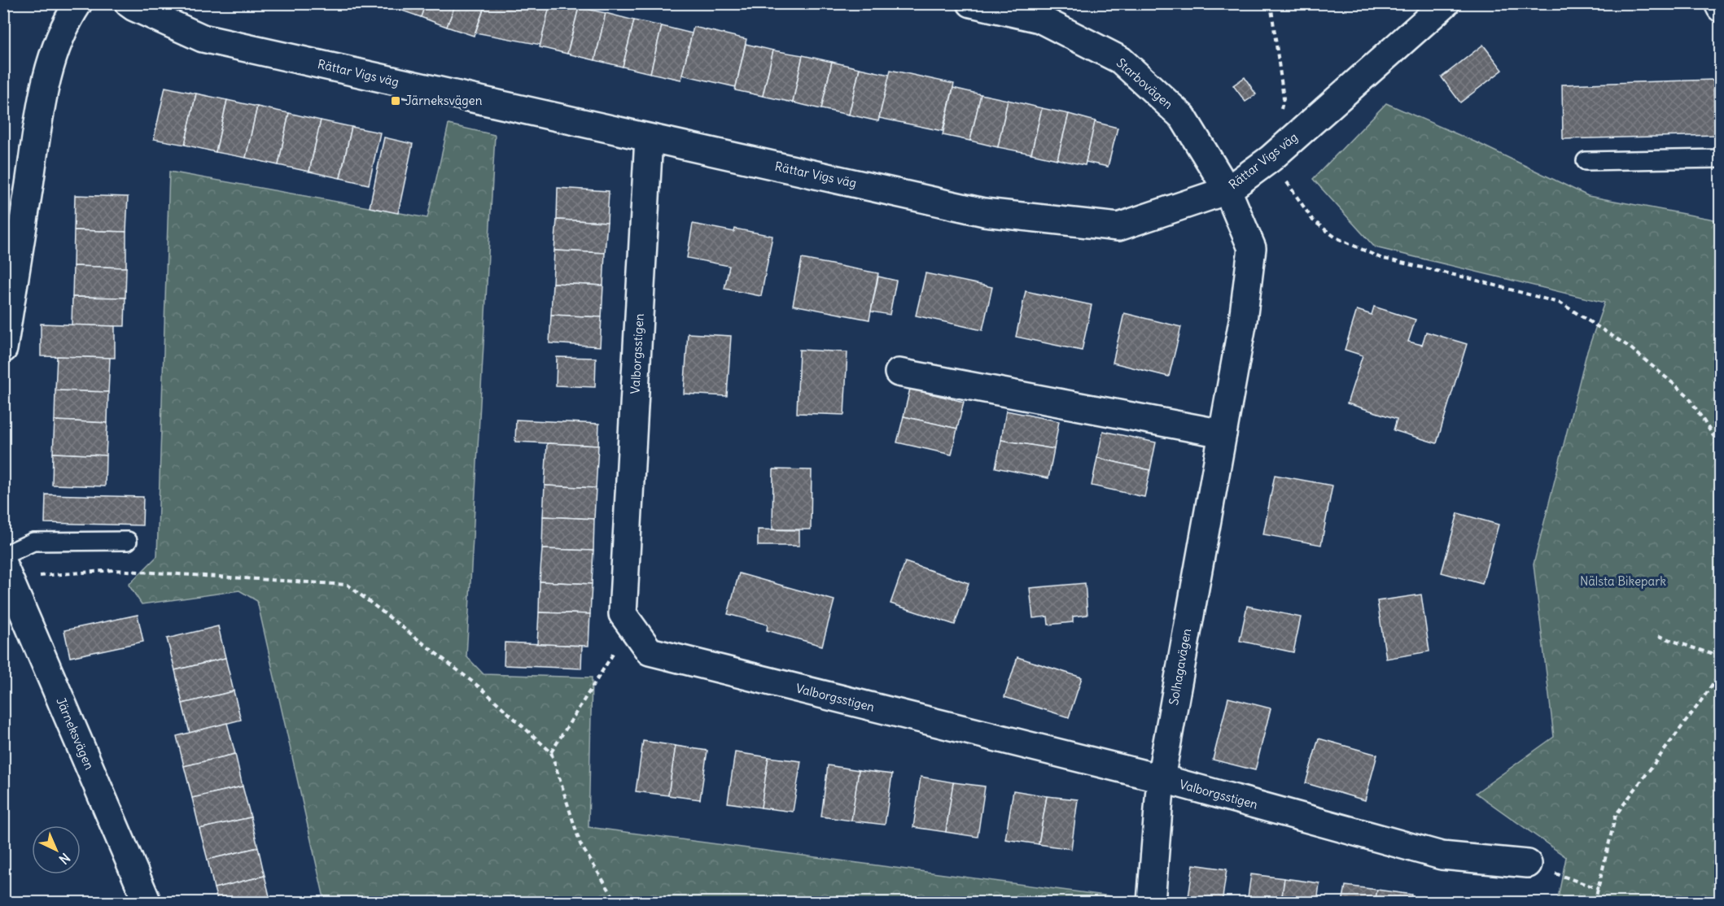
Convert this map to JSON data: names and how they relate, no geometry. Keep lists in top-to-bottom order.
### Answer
{
  "streets": {
    "street": [
      "Rättar Vigs väg",
      "Starbovägen",
      "Valborgsstigen",
      "Solhagavägen",
      "Järneksvägen"
    ]
  },
  "crossings": [
    ["Rättar Vigs väg", "Starbovägen"],
    ["Rättar Vigs väg", "Valborgsstigen"],
    ["Rättar Vigs väg", "Solhagavägen"],
    ["Starbovägen", "Solhagavägen"],
    ["Valborgsstigen", "Solhagavägen"]
  ],
  "parks": ["Nälsta Bikepark"],
  "places": {
    "transit": ["Järneksvägen"]
  },
  "north": "bottom right"
}
